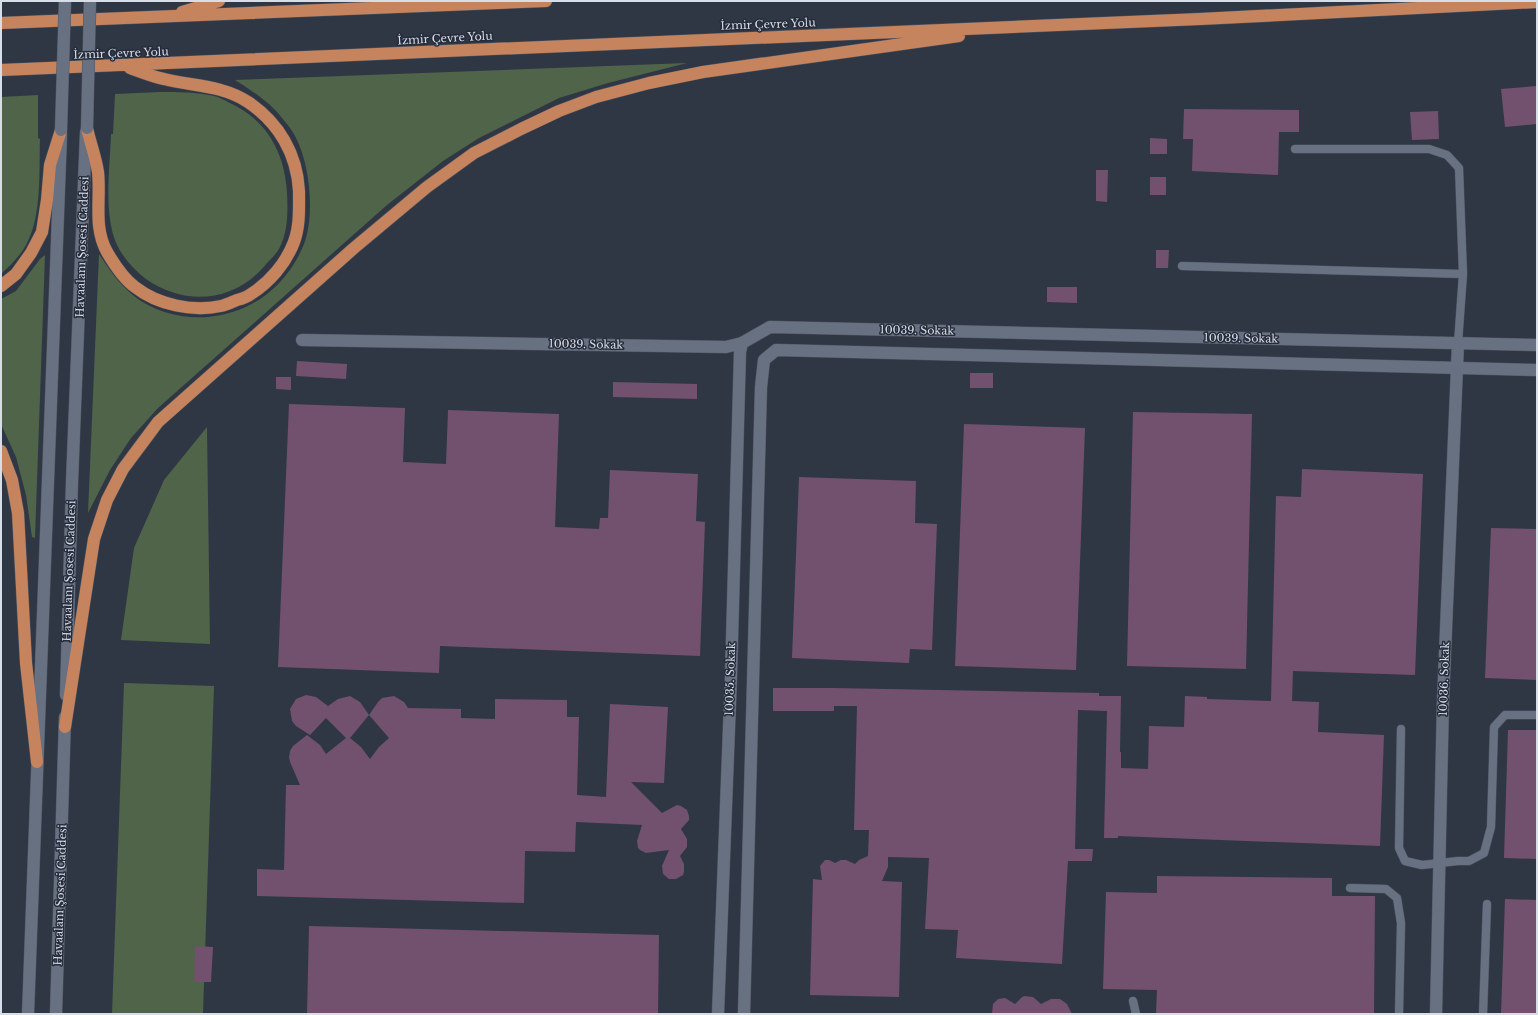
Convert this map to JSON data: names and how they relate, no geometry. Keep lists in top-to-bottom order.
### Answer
{
  "streets": {
    "highway": ["İzmir Çevre Yolu"],
    "street": [
      "Havaalanı Şosesi Caddesi",
      "10039. Sokak",
      "10035. Sokak",
      "10036. Sokak"
    ]
  },
  "crossings": [
    ["10039. Sokak", "10035. Sokak"],
    ["10039. Sokak", "10036. Sokak"],
    ["10035. Sokak", "10036. Sokak"]
  ]
}
